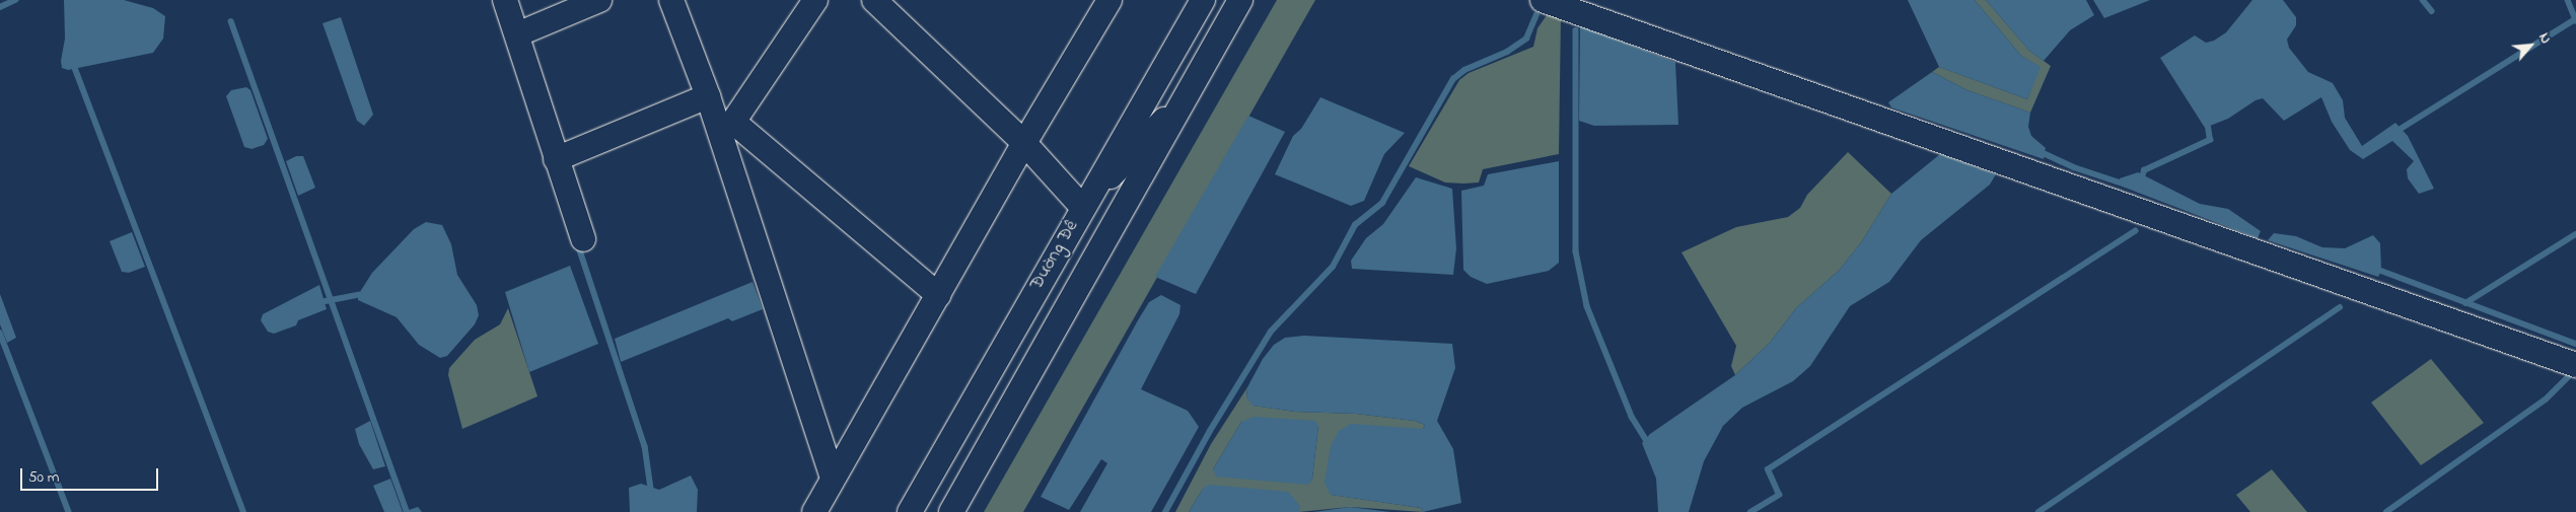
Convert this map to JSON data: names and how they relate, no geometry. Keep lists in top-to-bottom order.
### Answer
{
  "streets": {
    "street": ["Đường Đê"]
  },
  "scale_bar": "50 m",
  "north": "top right"
}
